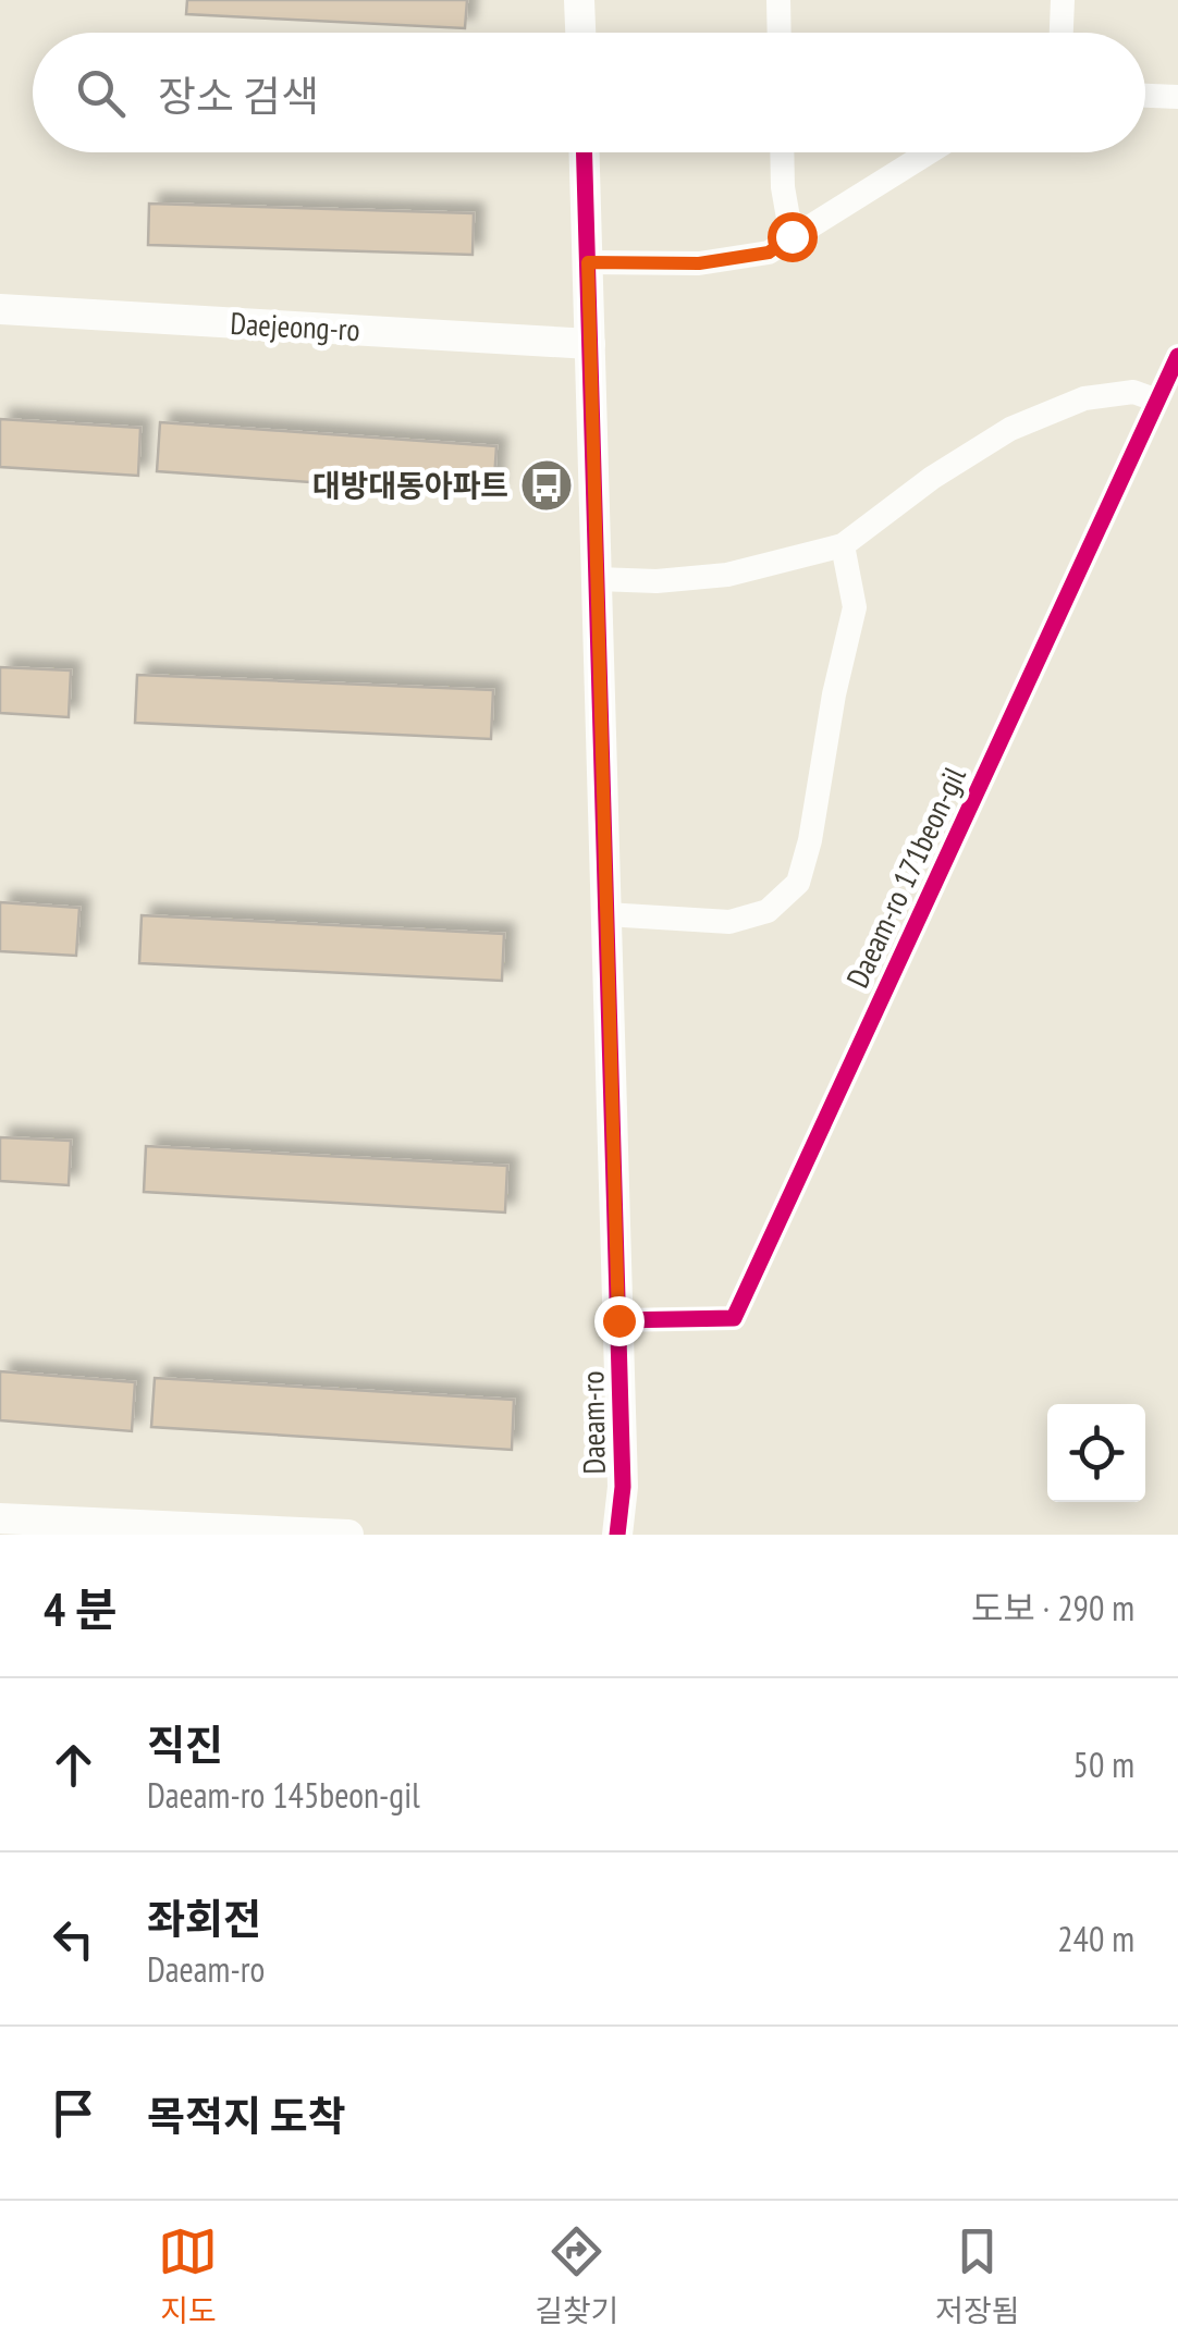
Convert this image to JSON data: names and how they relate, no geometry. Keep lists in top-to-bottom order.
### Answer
{
  "streets": {
    "street": ["Daejeong-ro", "Daeam-ro 171beon-gil", "Daeam-ro"]
  },
  "crossings": [
    ["Daejeong-ro", "Daeam-ro"],
    ["Daeam-ro 171beon-gil", "Daeam-ro"]
  ],
  "places": {
    "bus stop": ["대방대동아파트"]
  },
  "page": {
    "search": "장소 검색",
    "heading": ["4 분", "도보 · 290 m"],
    "list": [
      ["직진", "Daeam-ro 145beon-gil", "50 m"],
      ["좌회전", "Daeam-ro", "240 m"],
      "목적지 도착"
    ],
    "nav": ["지도", "길찾기", "저장됨"]
  }
}
